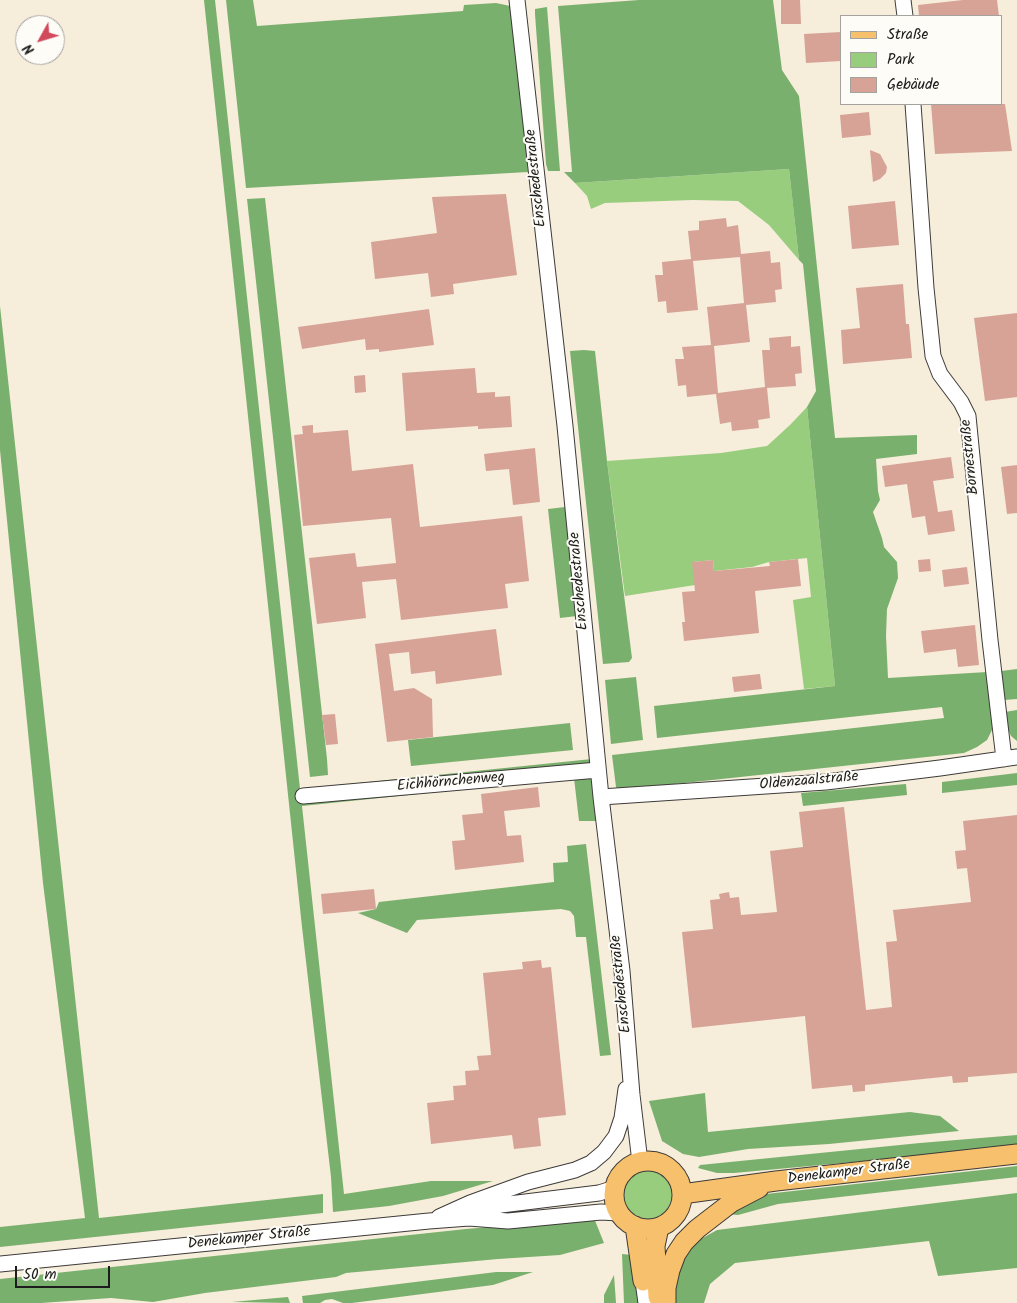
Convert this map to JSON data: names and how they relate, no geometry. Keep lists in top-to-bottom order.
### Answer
{
  "streets": {
    "main road": ["Denekamper Straße"],
    "street": [
      "Enschedestraße",
      "Bornestraße",
      "Oldenzaalstraße",
      "Eichhörnchenweg"
    ]
  },
  "crossings": [
    ["Enschedestraße", "Oldenzaalstraße"],
    ["Enschedestraße", "Eichhörnchenweg"],
    ["Enschedestraße", "Denekamper Straße"],
    ["Bornestraße", "Oldenzaalstraße"]
  ],
  "legend": ["Straße", "Park", "Gebäude"],
  "scale_bar": "50 m",
  "north": "bottom left"
}
